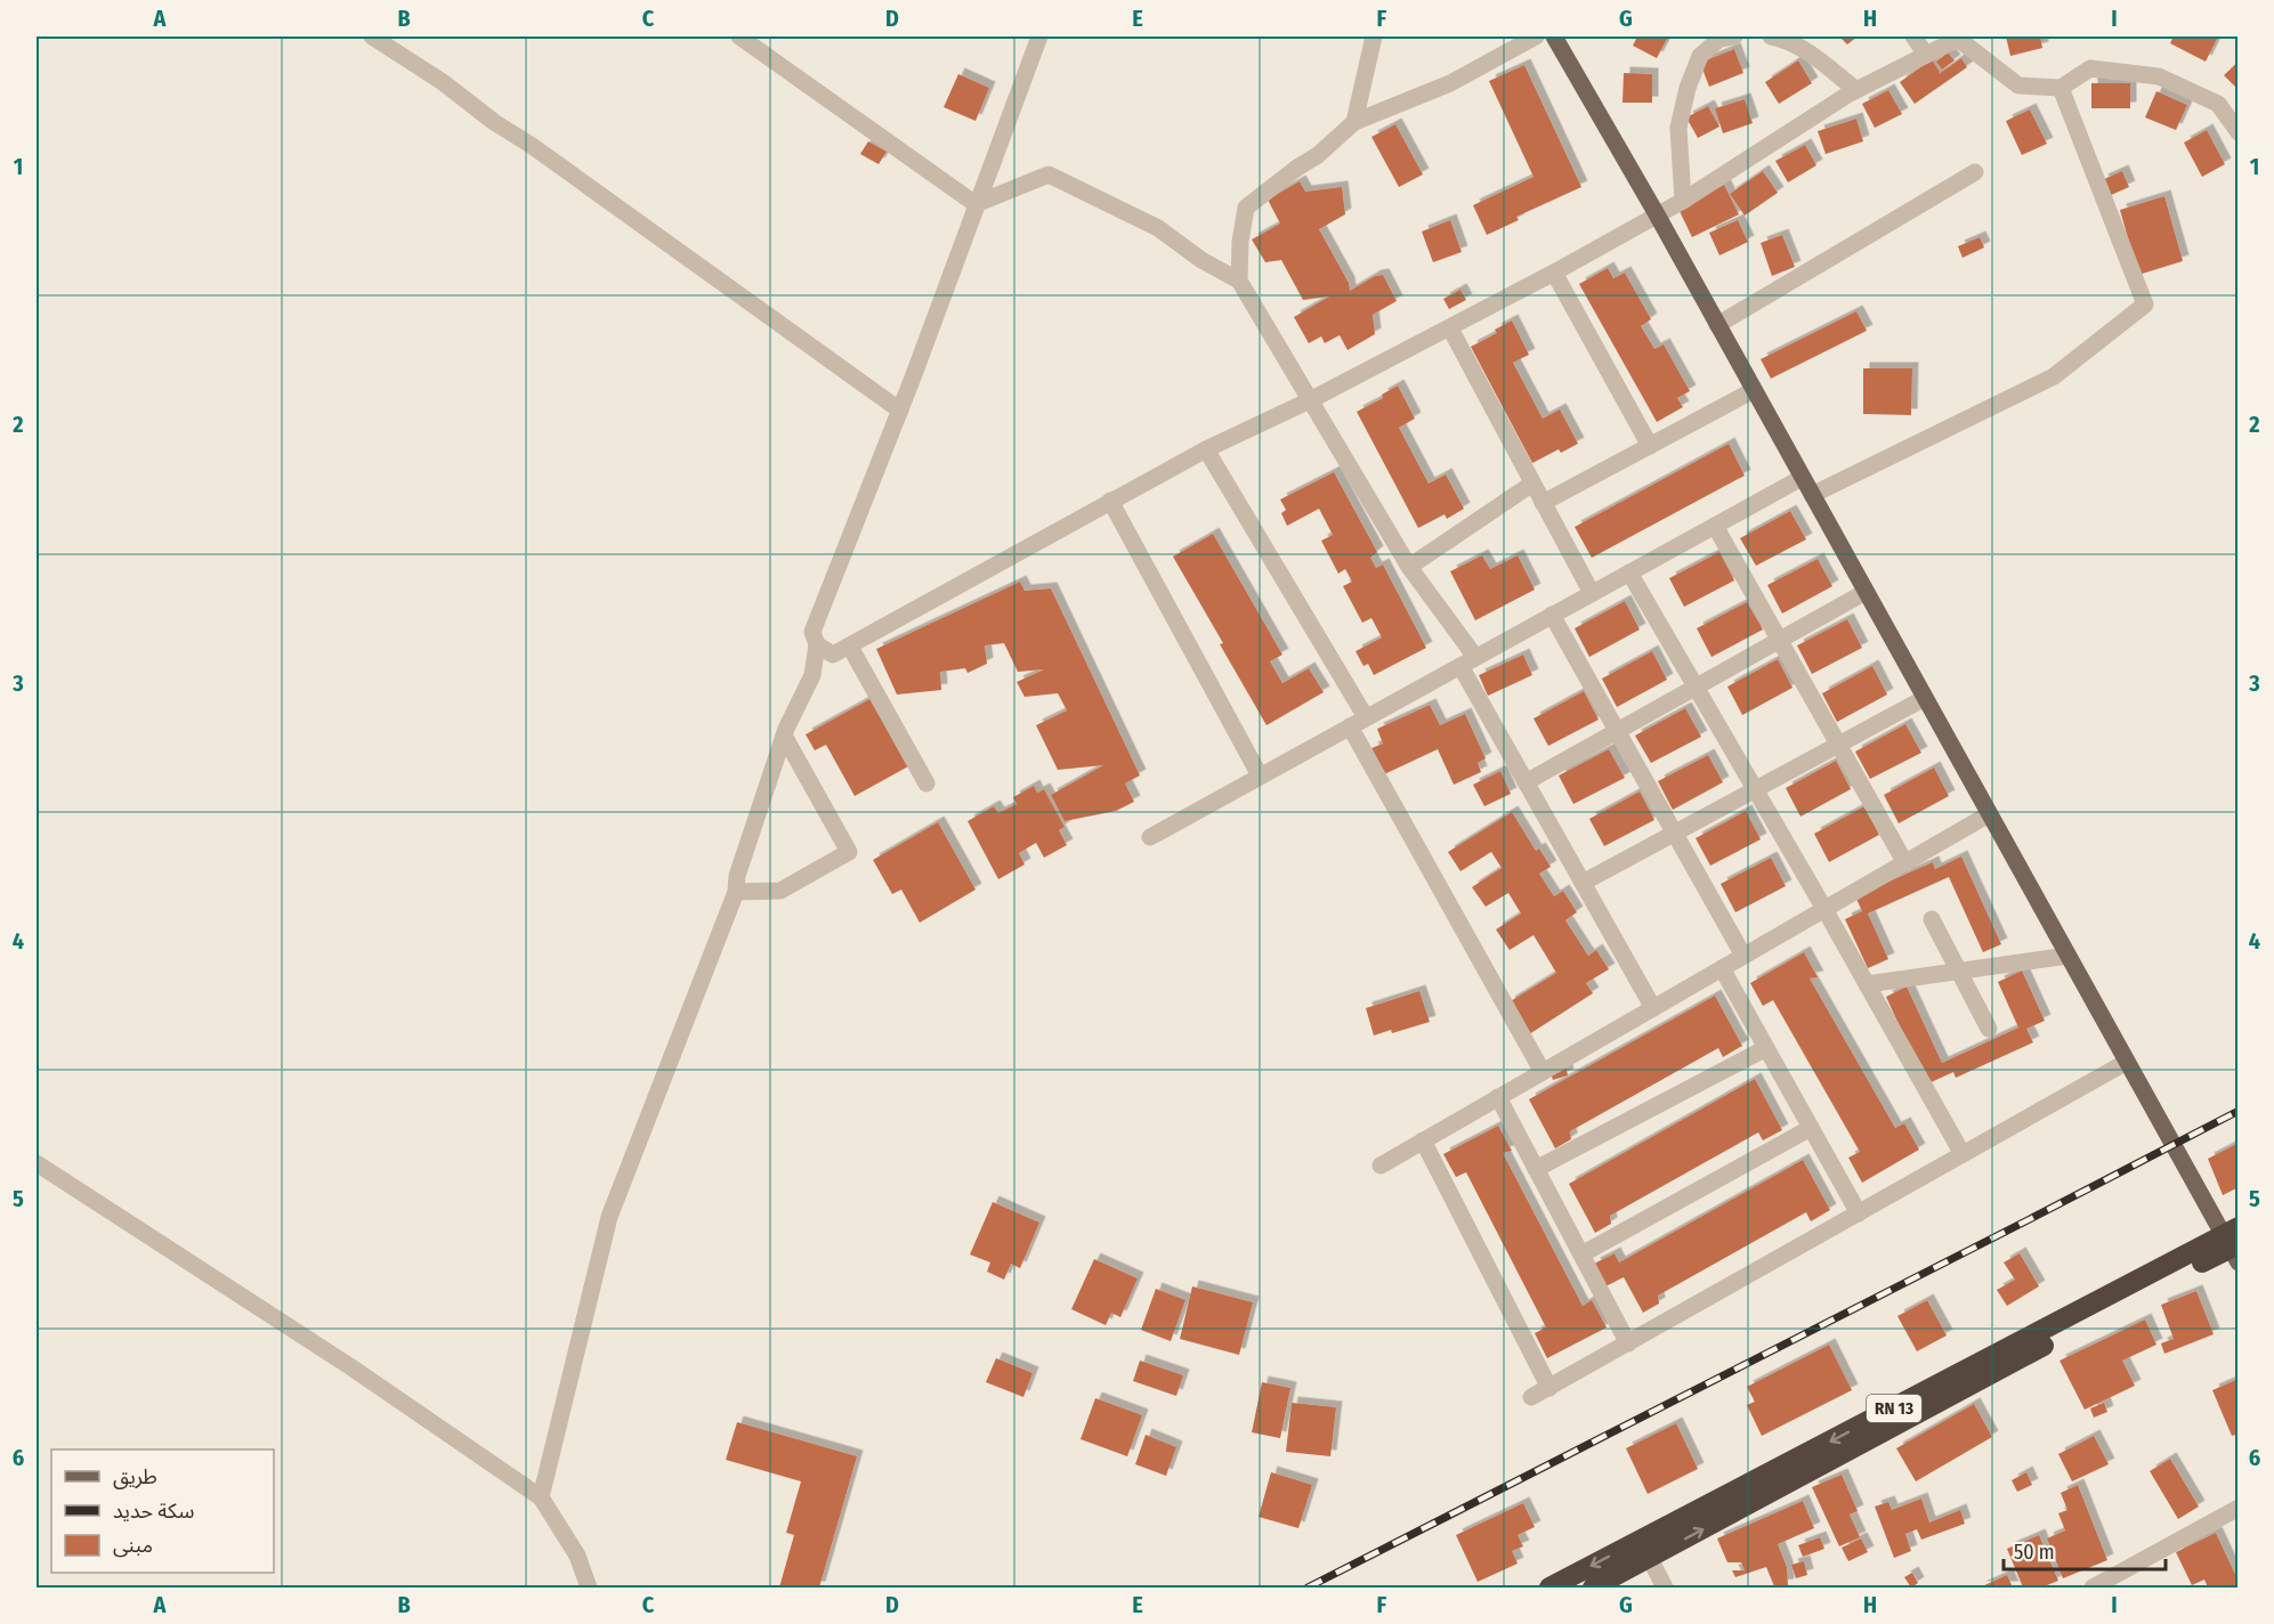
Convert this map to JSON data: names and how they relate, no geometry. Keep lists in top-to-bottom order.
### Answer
{
  "streets": {
    "highway": ["RN 13"]
  },
  "legend": ["طريق", "سكة حديد", "مبنى"],
  "scale_bar": "50 m",
  "grid": {
    "columns": [
      "A",
      "B",
      "C",
      "D",
      "E",
      "F",
      "G",
      "H",
      "I"
    ],
    "rows": [
      "1",
      "2",
      "3",
      "4",
      "5",
      "6"
    ]
  }
}
